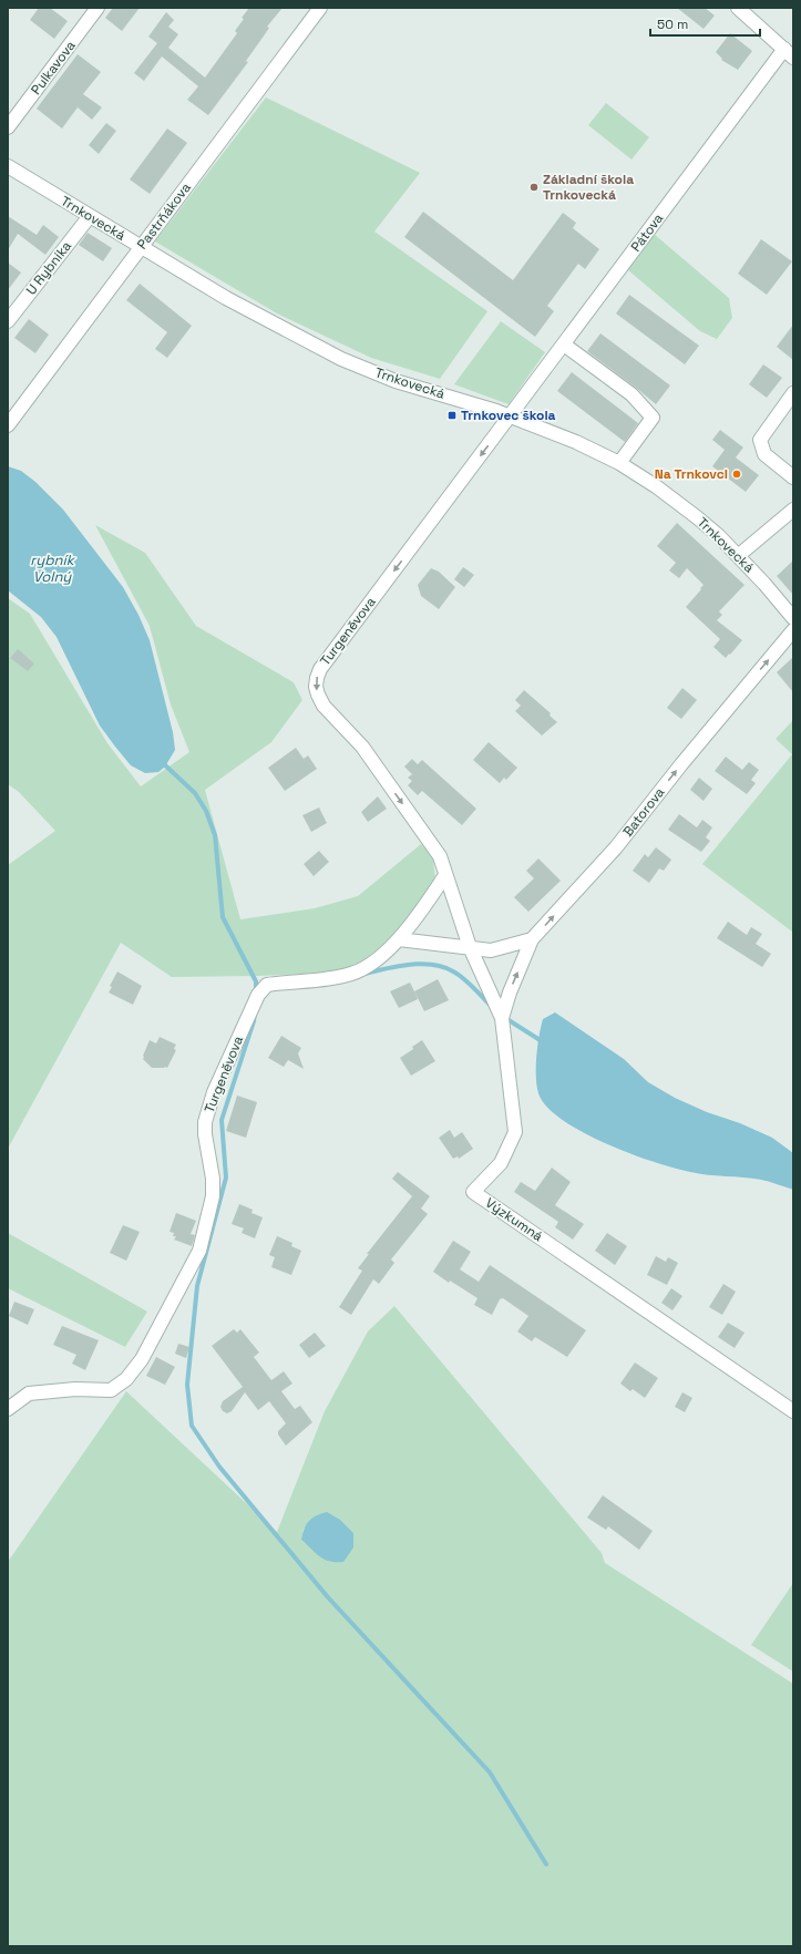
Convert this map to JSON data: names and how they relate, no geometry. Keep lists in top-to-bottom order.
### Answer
{
  "streets": {
    "street": [
      "Pulkavova",
      "Pastrňákova",
      "Trnkovecká",
      "Pátova",
      "U Rybníka",
      "Turgeněvova",
      "Batorova",
      "Výzkumná"
    ]
  },
  "crossings": [
    ["Pastrňákova", "Trnkovecká"],
    ["Trnkovecká", "Pátova"],
    ["Trnkovecká", "U Rybníka"],
    ["Trnkovecká", "Turgeněvova"],
    ["Pátova", "Turgeněvova"],
    ["Turgeněvova", "Výzkumná"]
  ],
  "one_way": ["Batorova"],
  "water": ["rybník Volný"],
  "places": {
    "other": ["Základní škola Trnkovecká", "Na Trnkovci"],
    "transit": ["Trnkovec škola"]
  },
  "scale_bar": "50 m"
}
